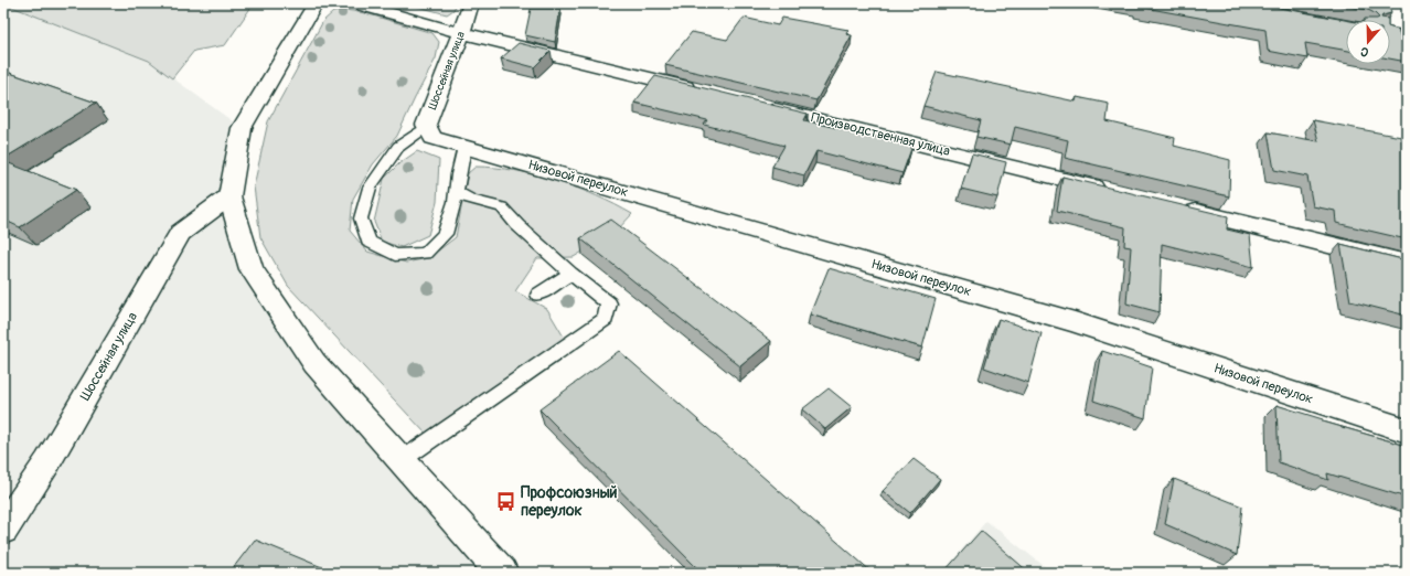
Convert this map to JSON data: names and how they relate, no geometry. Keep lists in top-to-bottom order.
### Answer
{
  "streets": {
    "street": ["Шоссейная улица", "Производственная улица", "Низовой переулок"]
  },
  "crossings": [
    ["Шоссейная улица", "Низовой переулок"]
  ],
  "places": {
    "bus stop": ["Профсоюзный переулок"]
  },
  "north": "bottom"
}
